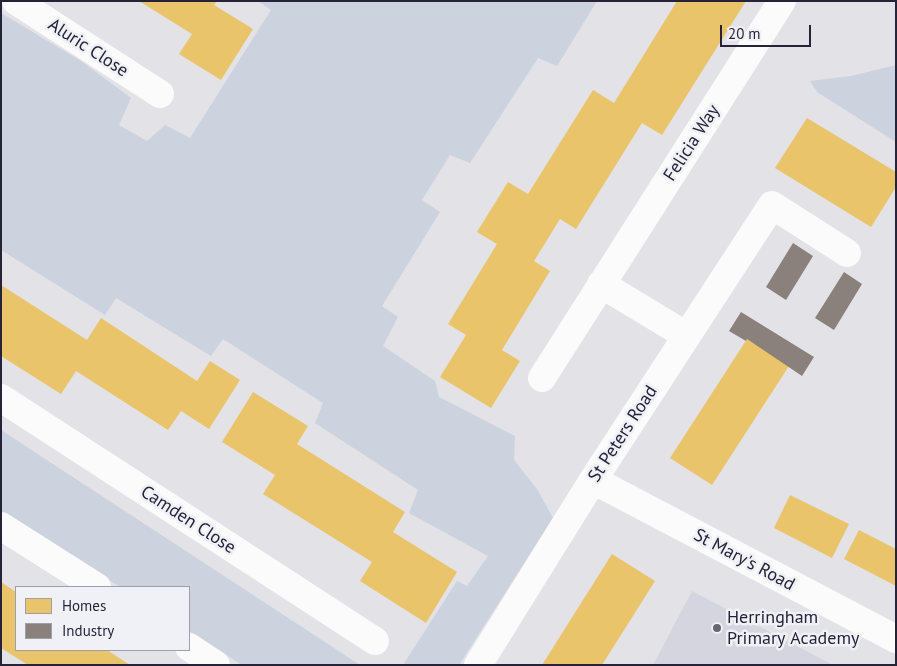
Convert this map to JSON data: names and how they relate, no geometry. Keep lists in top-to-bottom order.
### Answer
{
  "streets": {
    "street": [
      "Aluric Close",
      "Felicia Way",
      "St Peters Road",
      "Camden Close",
      "St Mary's Road"
    ]
  },
  "crossings": [
    ["St Peters Road", "St Mary's Road"]
  ],
  "places": ["Herringham Primary Academy"],
  "legend": ["Homes", "Industry"],
  "scale_bar": "20 m"
}
